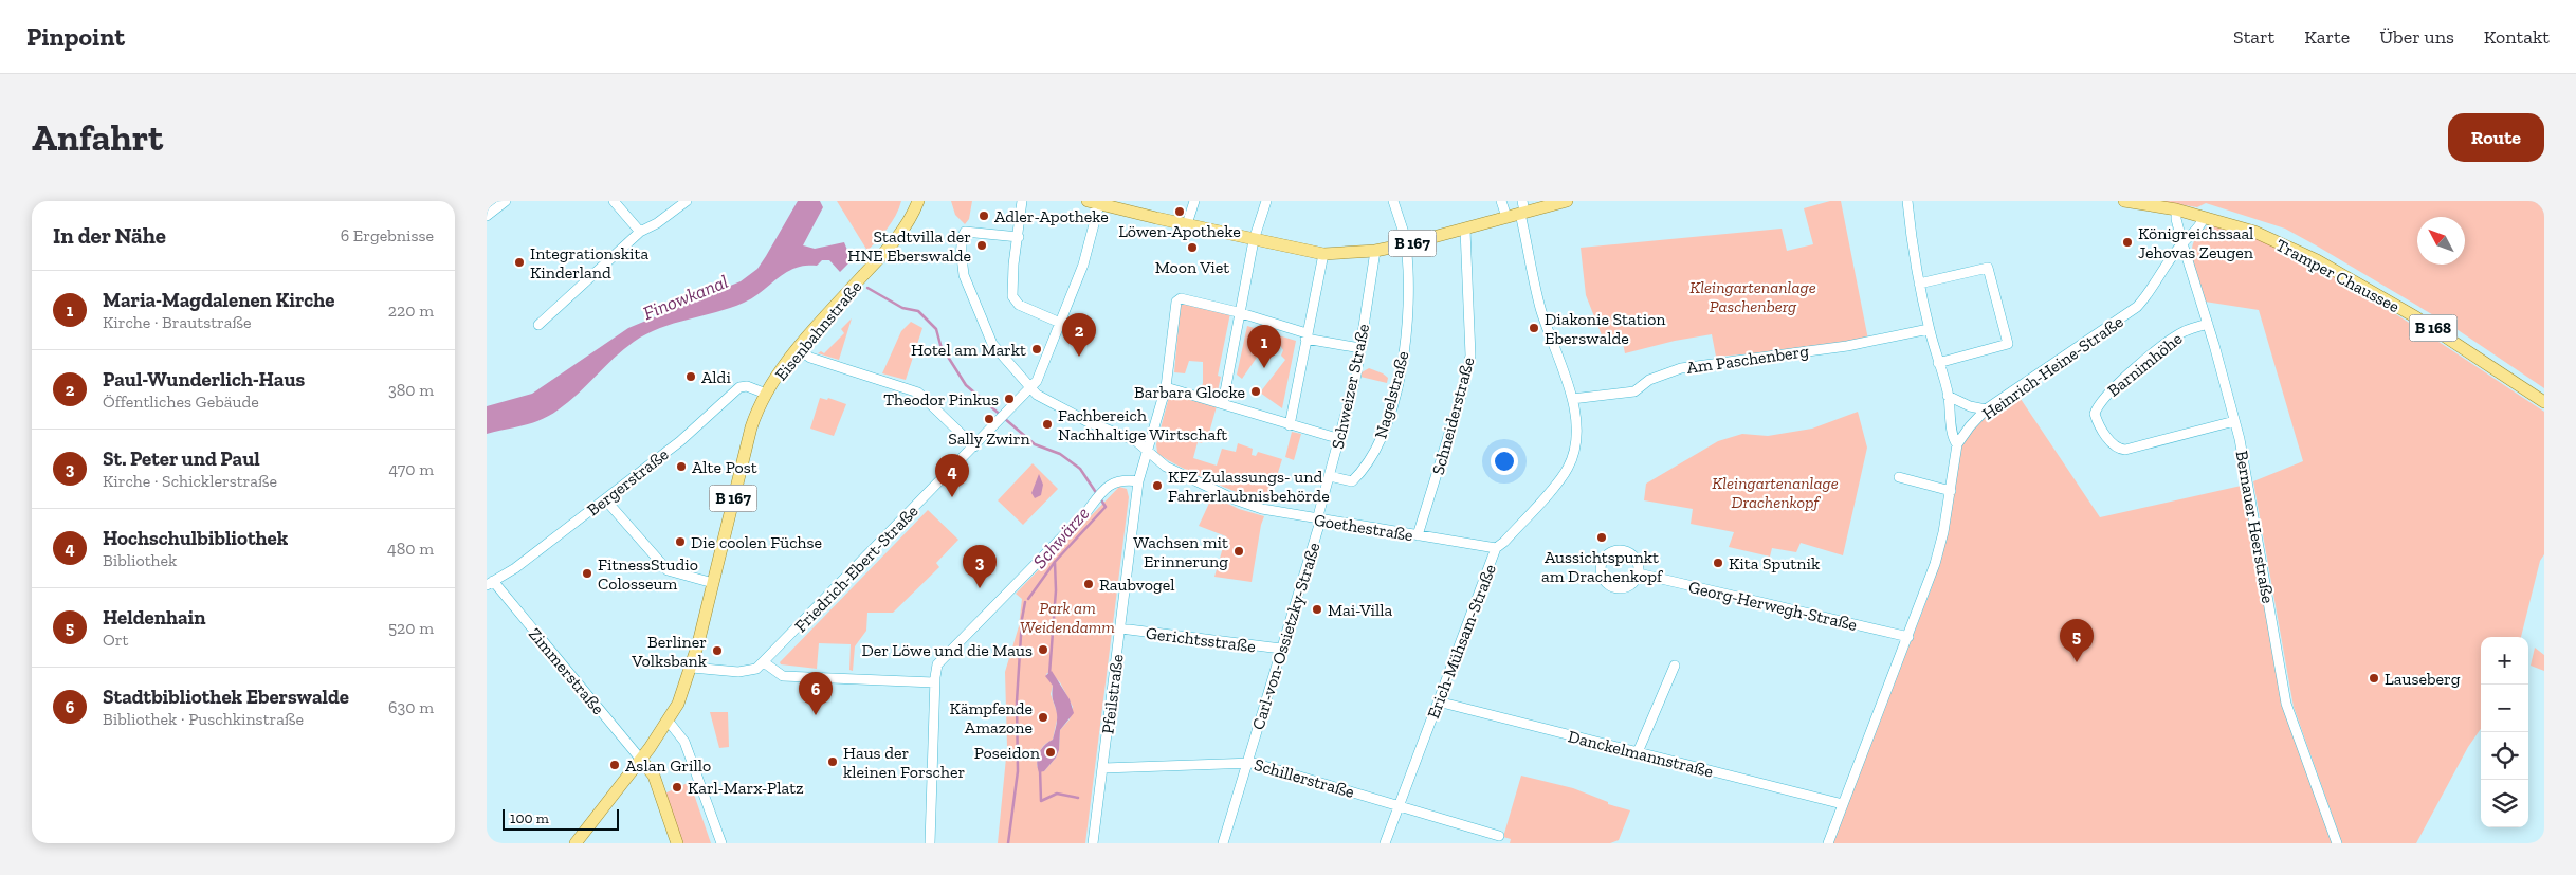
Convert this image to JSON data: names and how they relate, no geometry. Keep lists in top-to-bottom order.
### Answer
{
  "streets": {
    "main road": [
      "B 167",
      "Tramper Chaussee",
      "B 168",
      "Eisenbahnstraße"
    ],
    "street": [
      "Am Paschenberg",
      "Barnimhöhe",
      "Heinrich-Heine-Straße",
      "Schweizer Straße",
      "Nagelstraße",
      "Schneiderstraße",
      "Bergerstraße",
      "Goethestraße",
      "Bernauer Heerstraße",
      "Friedrich-Ebert-Straße",
      "Georg-Herwegh-Straße",
      "Carl-von-Ossietzky-Straße",
      "Gerichtsstraße",
      "Erich-Mühsam-Straße",
      "Zimmerstraße",
      "Pfeilstraße",
      "Danckelmannstraße",
      "Schillerstraße"
    ]
  },
  "crossings": [
    ["B 167", "Schweizer Straße"],
    ["B 167", "Nagelstraße"],
    ["B 167", "Schneiderstraße"],
    ["B 167", "Friedrich-Ebert-Straße"],
    ["B 167", "Erich-Mühsam-Straße"],
    ["Tramper Chaussee", "B 168"],
    ["Tramper Chaussee", "Heinrich-Heine-Straße"],
    ["B 168", "Heinrich-Heine-Straße"],
    ["B 168", "Bernauer Heerstraße"],
    ["Eisenbahnstraße", "Bergerstraße"],
    ["Eisenbahnstraße", "Zimmerstraße"],
    ["Am Paschenberg", "Erich-Mühsam-Straße"],
    ["Barnimhöhe", "Bernauer Heerstraße"],
    ["Heinrich-Heine-Straße", "Bernauer Heerstraße"],
    ["Heinrich-Heine-Straße", "Georg-Herwegh-Straße"],
    ["Heinrich-Heine-Straße", "Danckelmannstraße"],
    ["Schweizer Straße", "Nagelstraße"],
    ["Schweizer Straße", "Goethestraße"],
    ["Schweizer Straße", "Carl-von-Ossietzky-Straße"],
    ["Schneiderstraße", "Goethestraße"],
    ["Bergerstraße", "Zimmerstraße"],
    ["Goethestraße", "Friedrich-Ebert-Straße"],
    ["Goethestraße", "Carl-von-Ossietzky-Straße"],
    ["Goethestraße", "Erich-Mühsam-Straße"],
    ["Goethestraße", "Pfeilstraße"],
    ["Carl-von-Ossietzky-Straße", "Gerichtsstraße"],
    ["Carl-von-Ossietzky-Straße", "Schillerstraße"],
    ["Gerichtsstraße", "Pfeilstraße"],
    ["Erich-Mühsam-Straße", "Danckelmannstraße"],
    ["Erich-Mühsam-Straße", "Schillerstraße"],
    ["Pfeilstraße", "Schillerstraße"]
  ],
  "water": ["Finowkanal", "Schwärze"],
  "parks": ["Kleingartenanlage Paschenberg", "Kleingartenanlage Drachenkopf", "Park am Weidendamm"],
  "places": [
    "Löwen-Apotheke",
    "Adler-Apotheke",
    "Königreichssaal Jehovas Zeugen",
    "Stadtvilla der HNE Eberswalde",
    "Moon Viet",
    "Integrationskita Kinderland",
    "Diakonie Station Eberswalde",
    "Hotel am Markt",
    "Aldi",
    "Barbara Glocke",
    "Theodor Pinkus",
    "Sally Zwirn",
    "Fachbereich Nachhaltige Wirtschaft",
    "Alte Post",
    "KFZ Zulassungs- und Fahrerlaubnisbehörde",
    "Aussichtspunkt am Drachenkopf",
    "Die coolen Füchse",
    "Wachsen mit Erinnerung",
    "Kita Sputnik",
    "FitnessStudio Colosseum",
    "Raubvogel",
    "Mai-Villa",
    "Der Löwe und die Maus",
    "Berliner Volksbank",
    "Lauseberg",
    "Kämpfende Amazone",
    "Poseidon",
    "Haus der kleinen Forscher",
    "Aslan Grillo",
    "Karl-Marx-Platz"
  ],
  "scale_bar": "100 m",
  "north": "top left",
  "page": {
    "header": "Pinpoint",
    "nav": [
      "Start",
      "Karte",
      "Über uns",
      "Kontakt"
    ],
    "buttons": "Route",
    "title": "Anfahrt",
    "heading": ["In der Nähe", "6 Ergebnisse"],
    "list": [
      {
        "mark": "1",
        "name": "Maria-Magdalenen Kirche",
        "note": "Kirche · Brautstraße",
        "value": "220 m"
      },
      {
        "mark": "2",
        "name": "Paul-Wunderlich-Haus",
        "note": "Öffentliches Gebäude",
        "value": "380 m"
      },
      {
        "mark": "3",
        "name": "St. Peter und Paul",
        "note": "Kirche · Schicklerstraße",
        "value": "470 m"
      },
      {
        "mark": "4",
        "name": "Hochschulbibliothek",
        "note": "Bibliothek",
        "value": "480 m"
      },
      {
        "mark": "5",
        "name": "Heldenhain",
        "note": "Ort",
        "value": "520 m"
      },
      {
        "mark": "6",
        "name": "Stadtbibliothek Eberswalde",
        "note": "Bibliothek · Puschkinstraße",
        "value": "630 m"
      }
    ],
    "pins": [
      "2",
      "1",
      "4",
      "3",
      "5",
      "6"
    ],
    "map_buttons": ["+", "−"],
    "scale": "100 m"
  }
}
